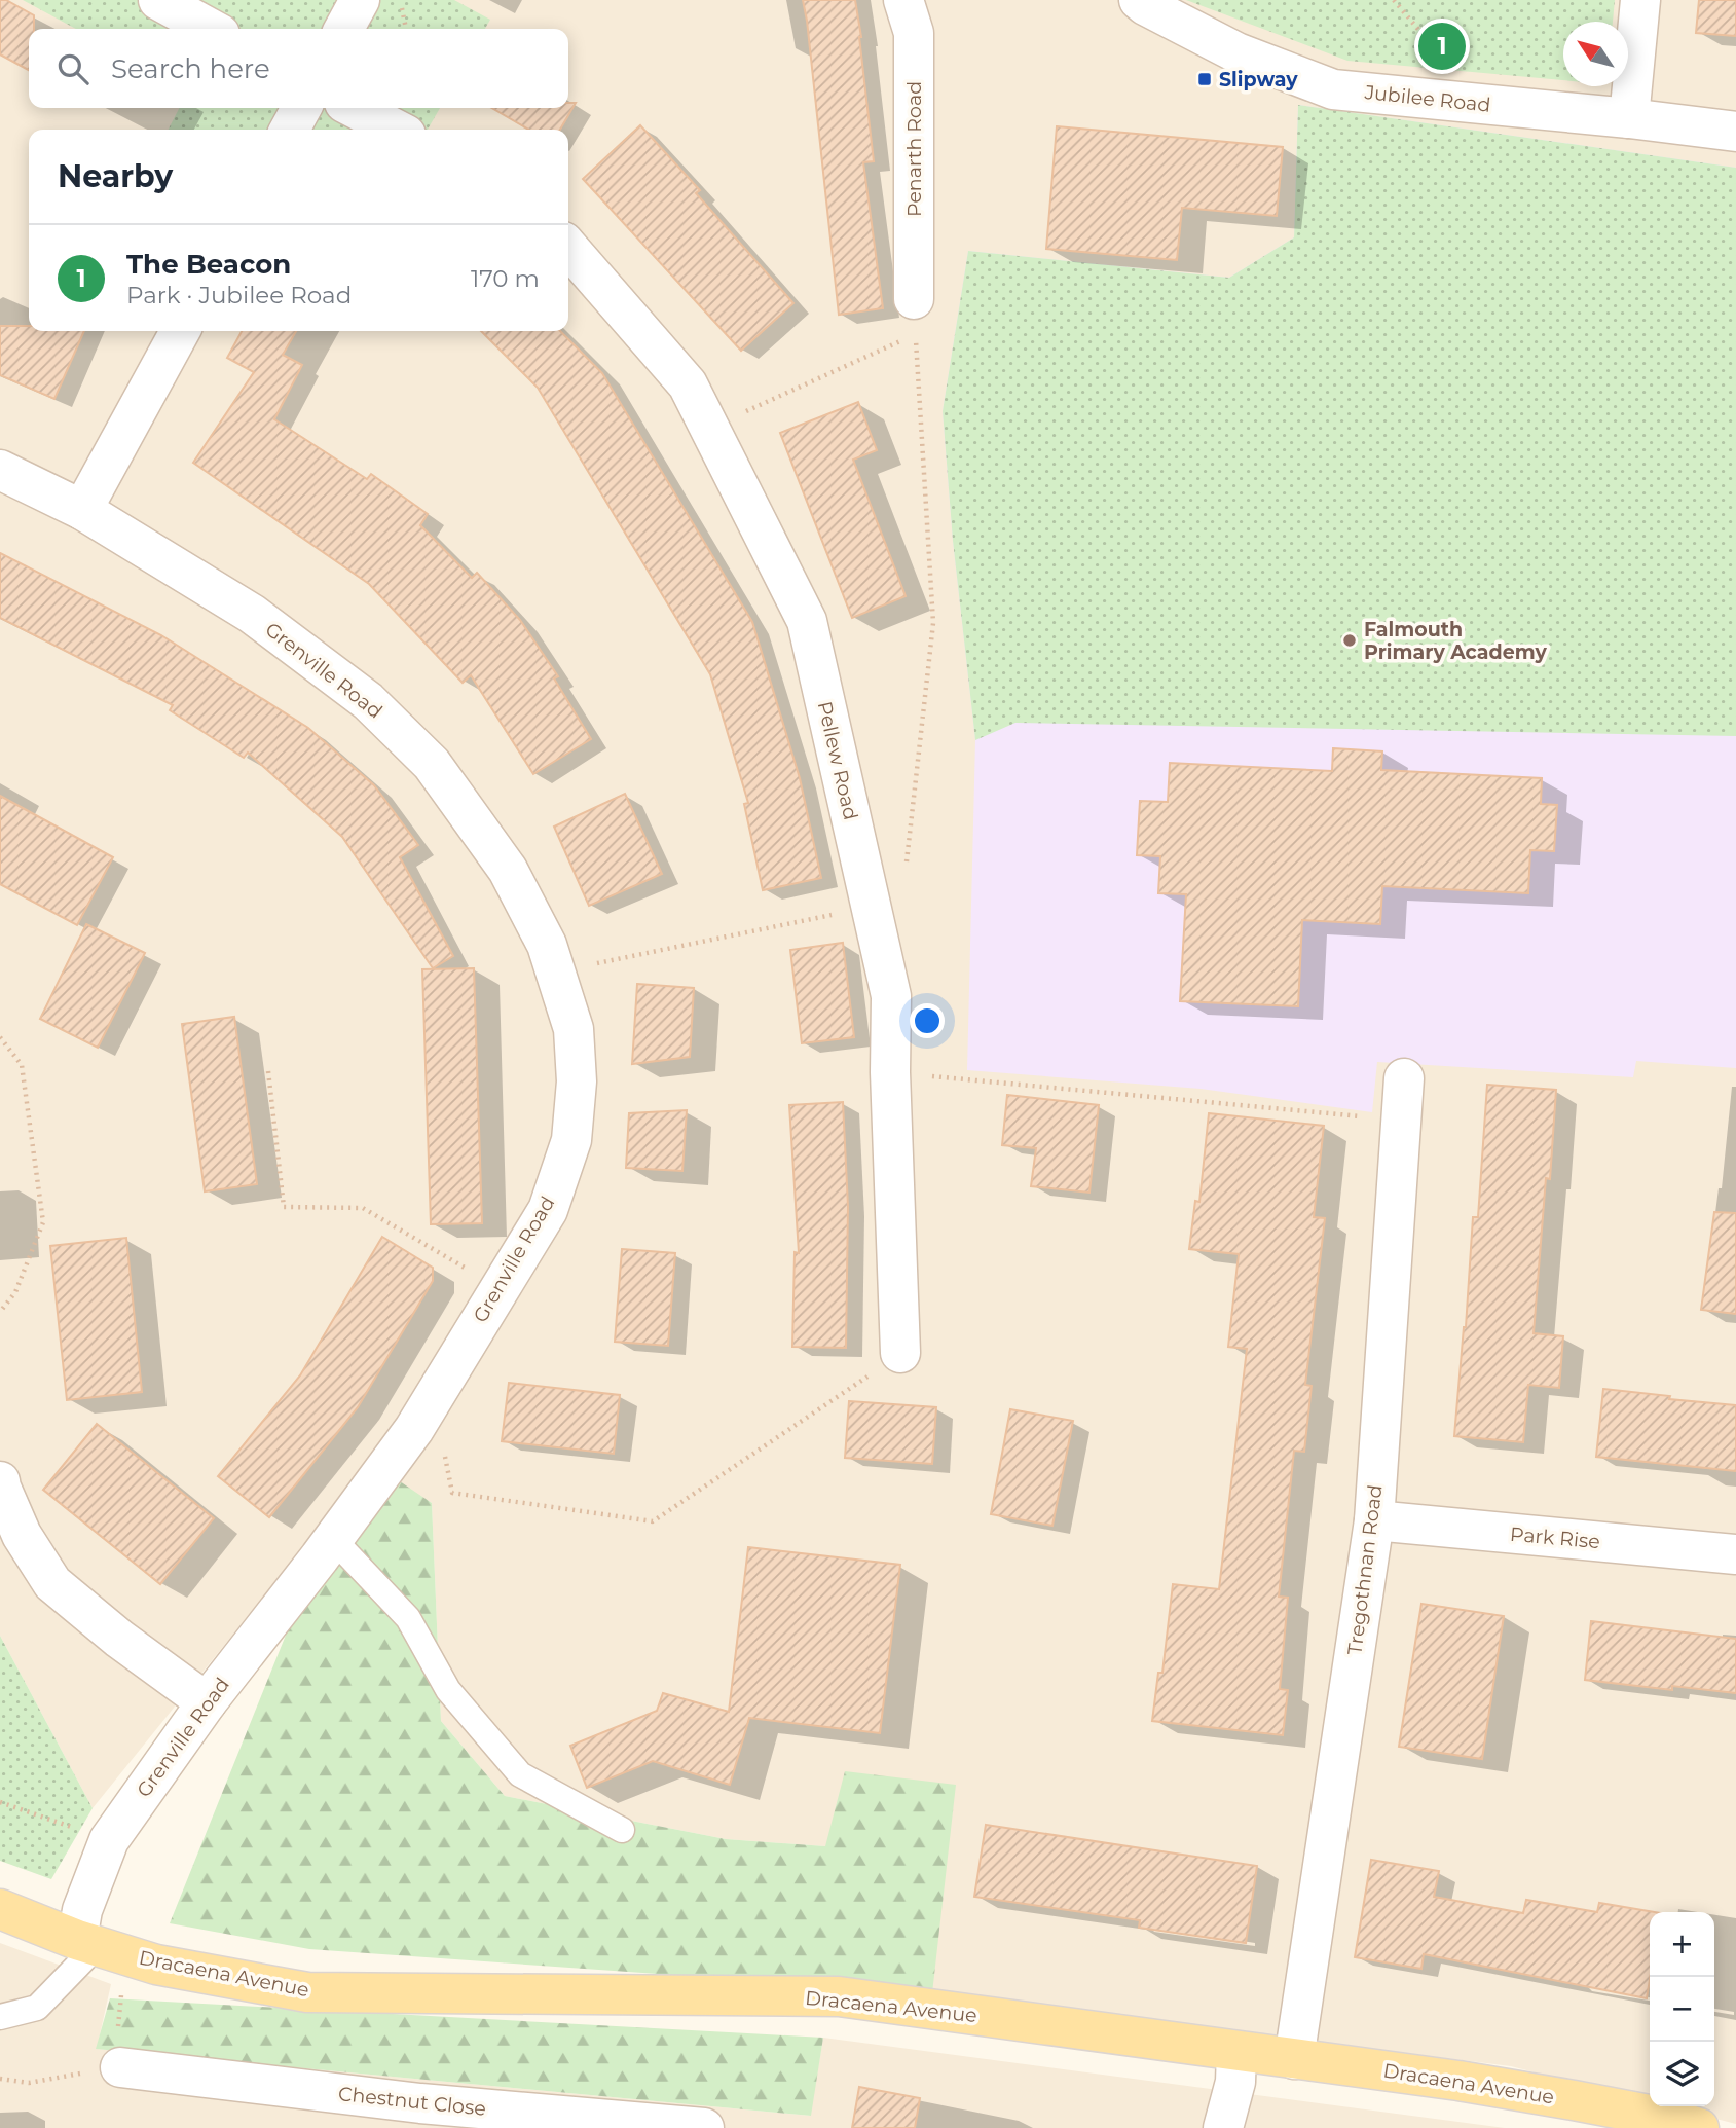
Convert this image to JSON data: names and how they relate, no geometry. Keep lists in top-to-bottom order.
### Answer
{
  "streets": {
    "main road": ["Dracaena Avenue"],
    "street": [
      "Jubilee Road",
      "Penarth Road",
      "Grenville Road",
      "Pellew Road",
      "Park Rise",
      "Tregothnan Road",
      "Chestnut Close"
    ]
  },
  "crossings": [
    ["Grenville Road", "Dracaena Avenue"],
    ["Park Rise", "Tregothnan Road"],
    ["Tregothnan Road", "Dracaena Avenue"]
  ],
  "places": {
    "transit": ["Slipway"],
    "other": ["Falmouth Primary Academy"]
  },
  "north": "top left",
  "page": {
    "pins": "1",
    "search": "Search here",
    "heading": "Nearby",
    "list": [
      {
        "mark": "1",
        "name": "The Beacon",
        "note": "Park · Jubilee Road",
        "value": "170 m"
      }
    ],
    "map_buttons": ["+", "−"]
  }
}
